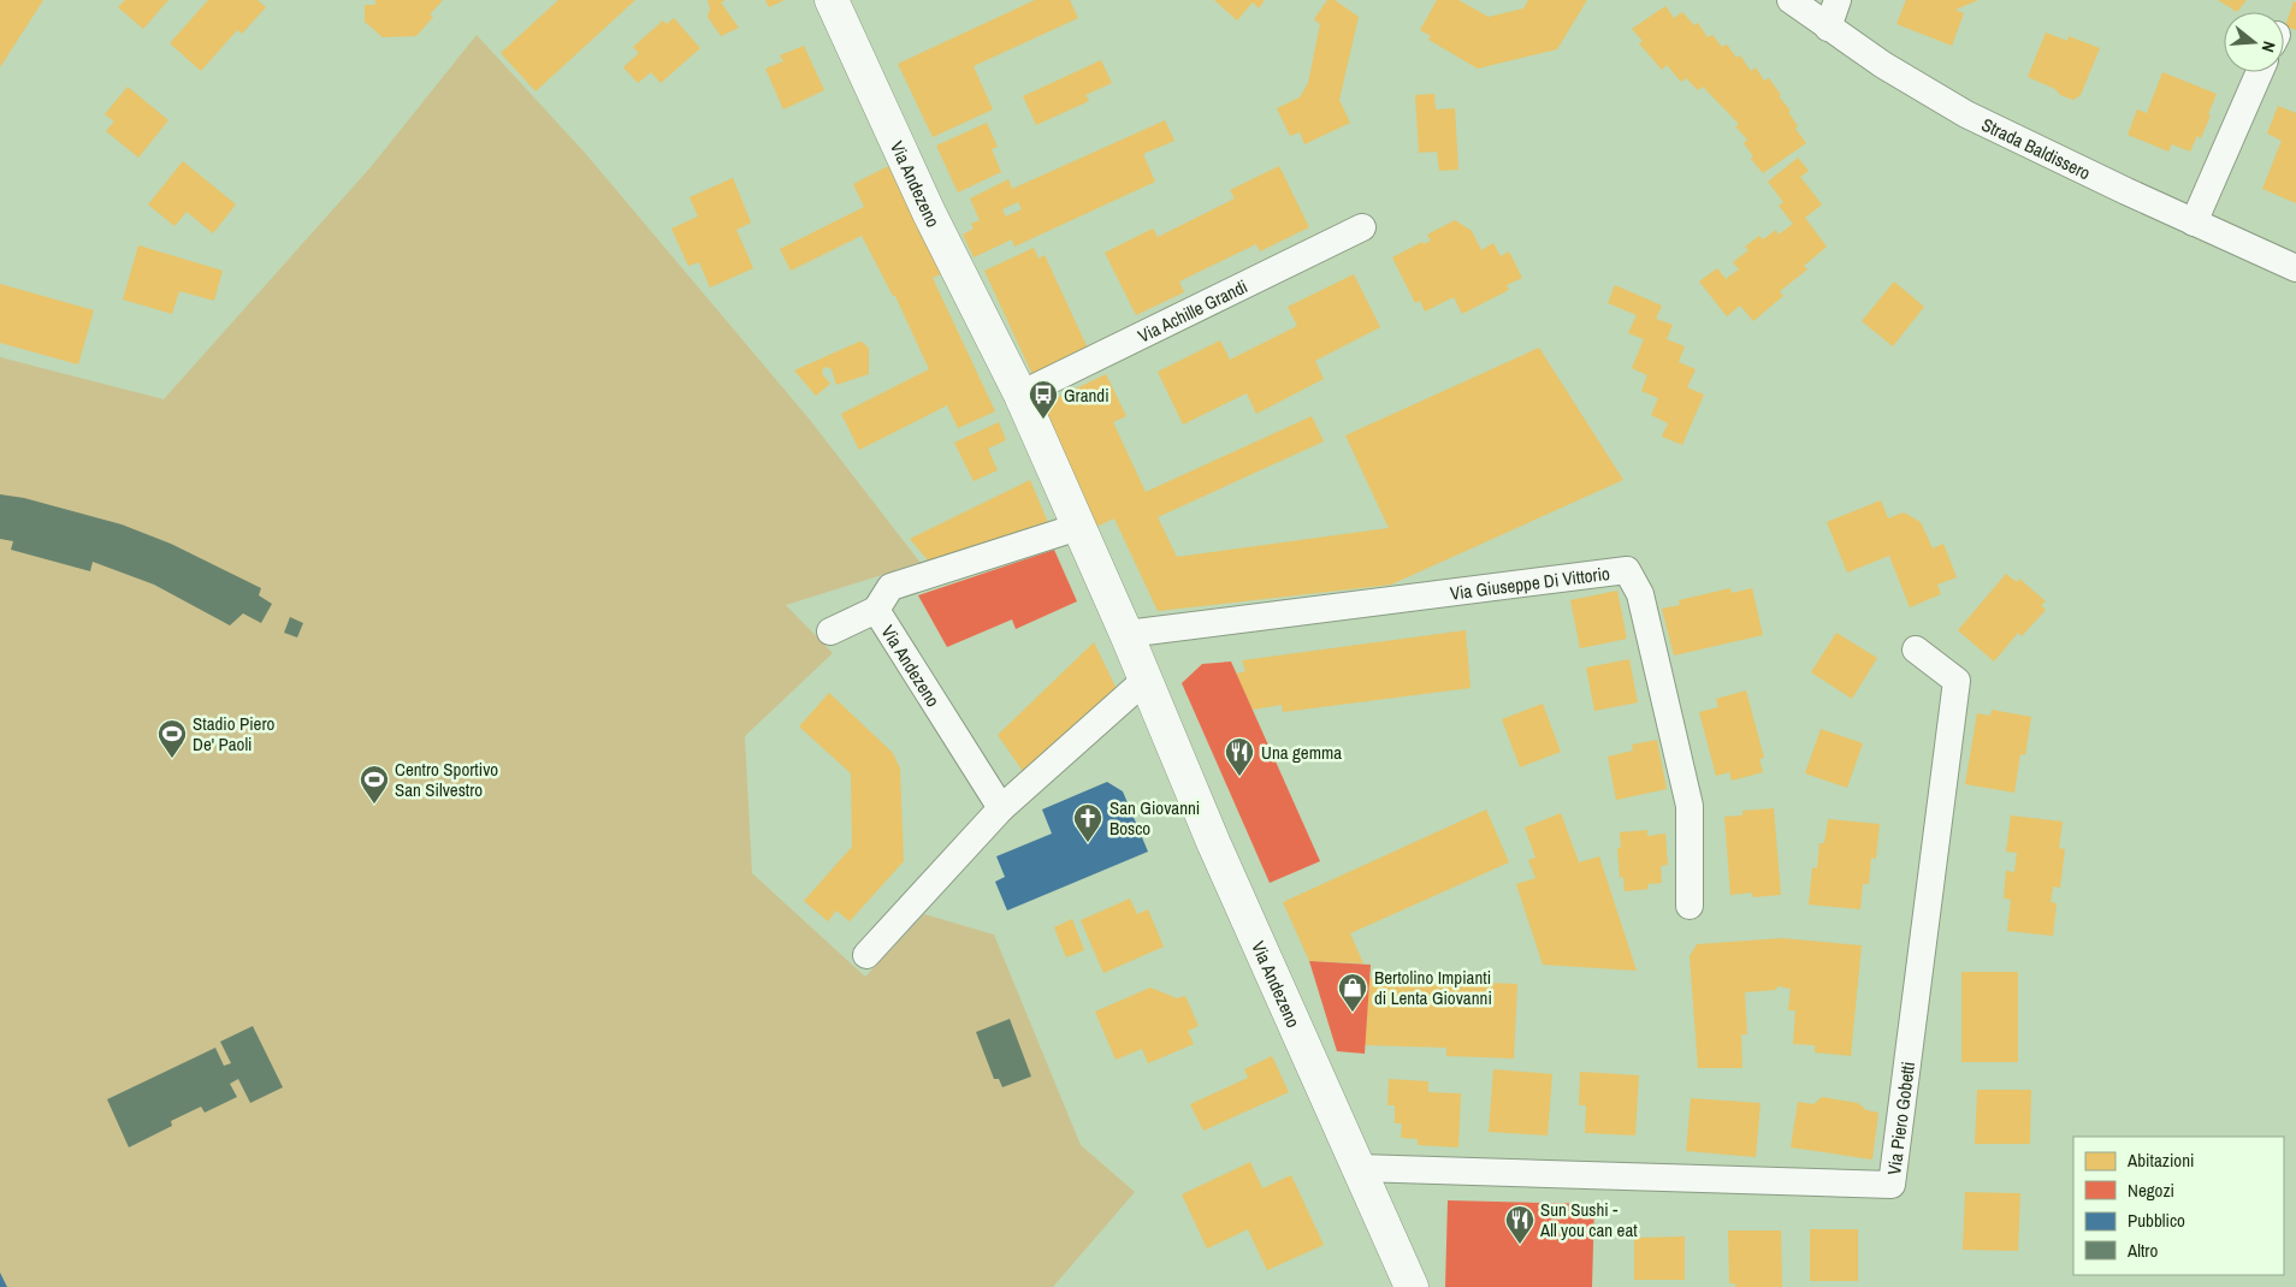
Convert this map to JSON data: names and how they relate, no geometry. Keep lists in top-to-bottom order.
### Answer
{
  "streets": {
    "main road": ["Via Andezeno"],
    "street": [
      "Strada Baldissero",
      "Via Achille Grandi",
      "Via Giuseppe Di Vittorio",
      "Via Piero Gobetti"
    ]
  },
  "crossings": [
    ["Via Andezeno", "Via Achille Grandi"],
    ["Via Andezeno", "Via Giuseppe Di Vittorio"],
    ["Via Andezeno", "Via Piero Gobetti"]
  ],
  "places": {
    "bus stop": ["Grandi"],
    "sports": ["Stadio Piero De' Paoli", "Centro Sportivo San Silvestro"],
    "restaurant": ["Una gemma", "Sun Sushi - All you can eat"],
    "church": ["San Giovanni Bosco"],
    "shop": ["Bertolino Impianti di Lenta Giovanni"]
  },
  "legend": [
    "Abitazioni",
    "Negozi",
    "Pubblico",
    "Altro"
  ],
  "north": "right"
}
